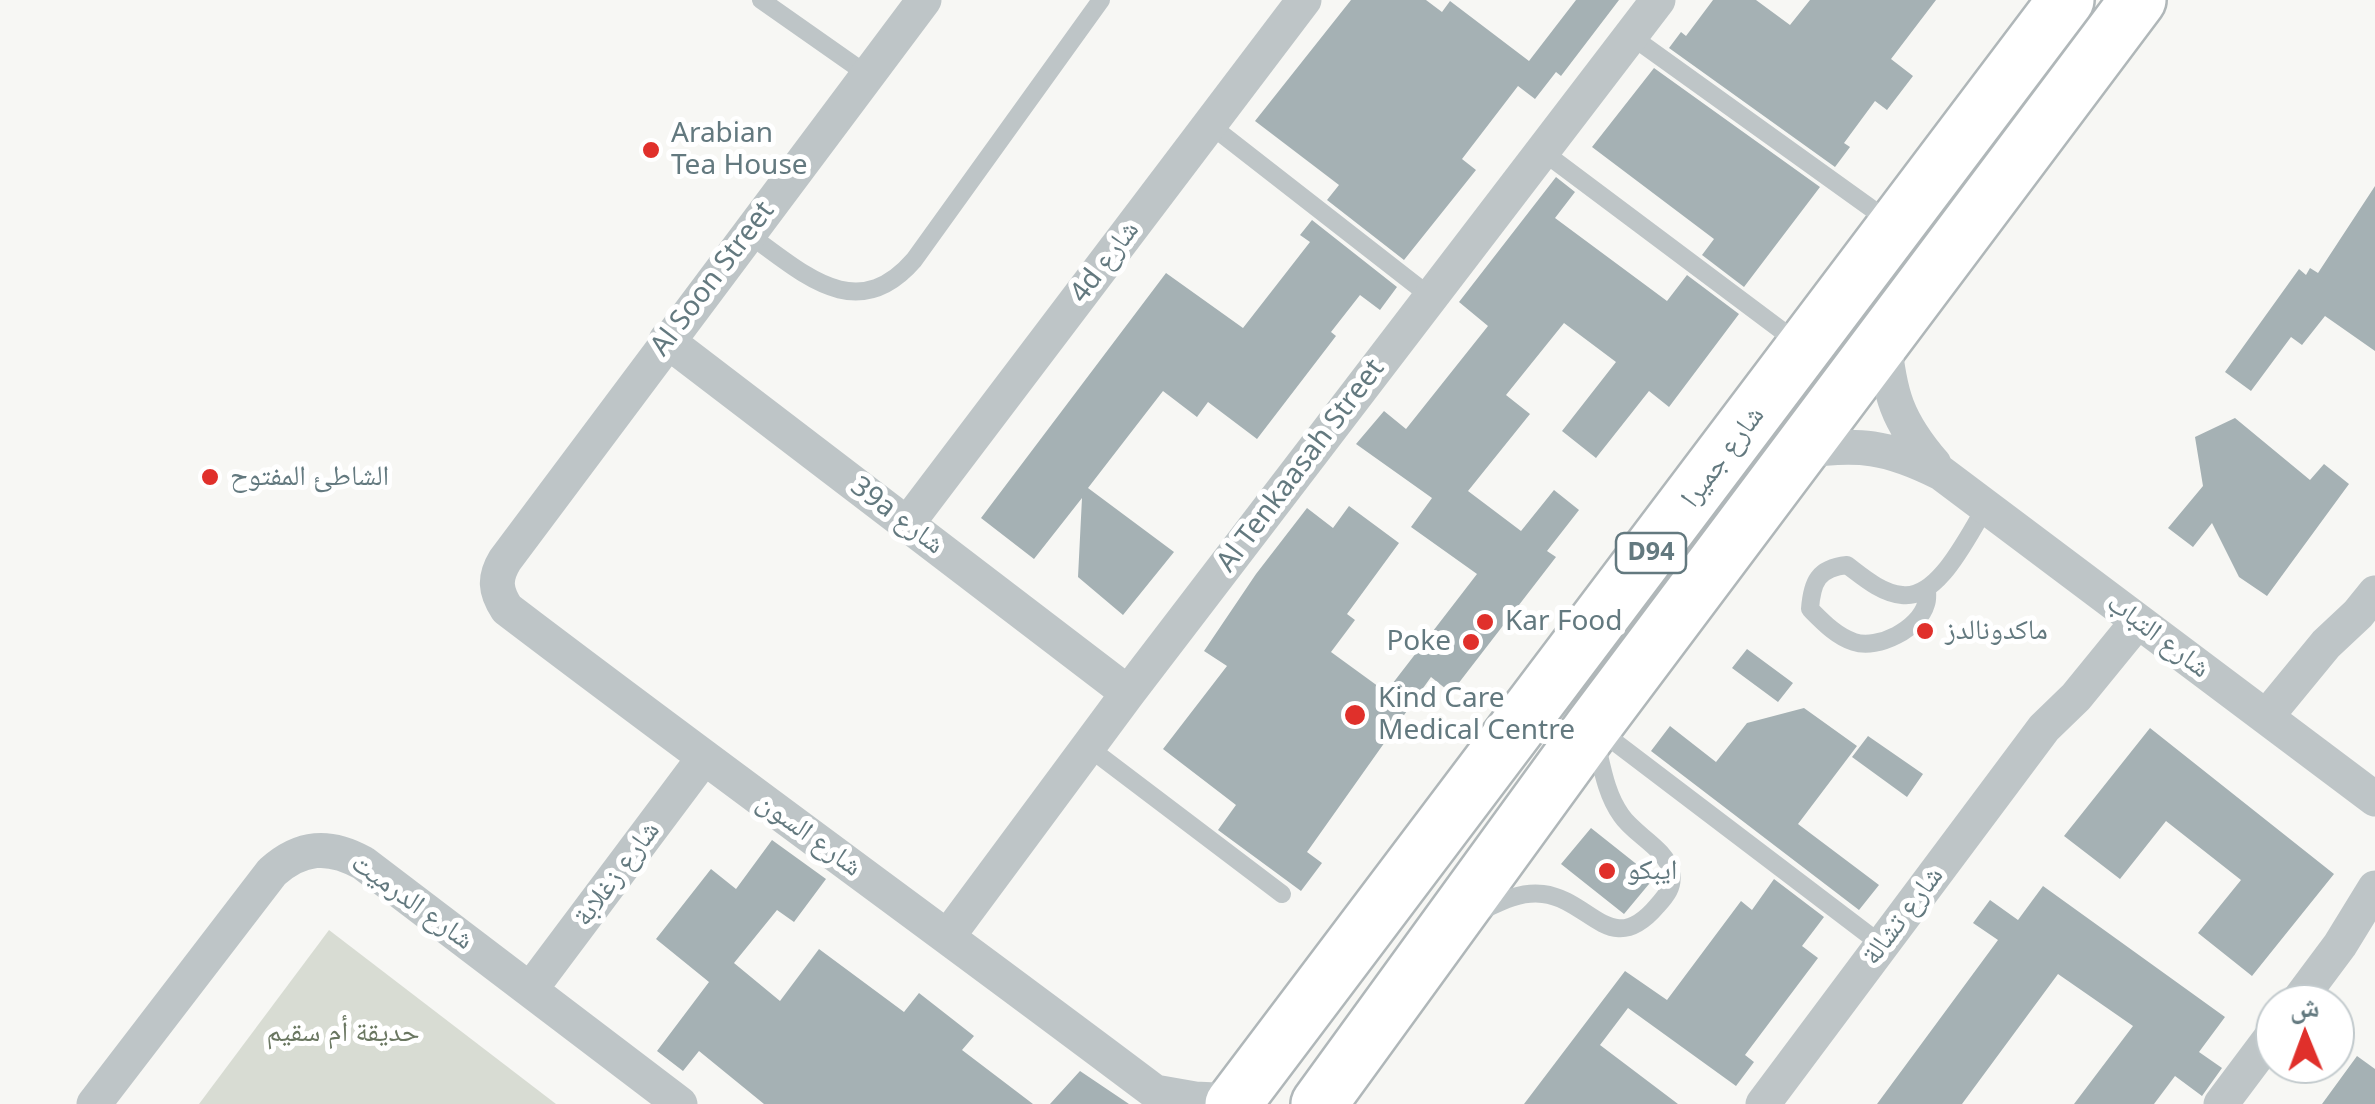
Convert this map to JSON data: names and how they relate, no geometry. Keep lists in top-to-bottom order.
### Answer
{
  "streets": {
    "main road": ["شارع جميرا", "D94"],
    "street": [
      "4d شارع",
      "Al Soon Street",
      "Al Tenkaasah Street",
      "39a شارع",
      "شارع التباب",
      "شارع السون",
      "شارع زغلابة",
      "شارع الدرميت",
      "شارع تشالة"
    ]
  },
  "crossings": [
    ["4d شارع", "39a شارع"],
    ["Al Soon Street", "39a شارع"],
    ["Al Soon Street", "شارع السون"],
    ["شارع جميرا", "شارع السون"],
    ["Al Tenkaasah Street", "39a شارع"],
    ["Al Tenkaasah Street", "شارع السون"],
    ["D94", "شارع التباب"],
    ["شارع التباب", "شارع تشالة"],
    ["شارع السون", "شارع زغلابة"],
    ["شارع زغلابة", "شارع الدرميت"]
  ],
  "parks": ["حديقة أم سقيم"],
  "places": [
    "Arabian Tea House",
    "الشاطئ المفتوح",
    "Kar Food",
    "ماكدونالدز",
    "Poke",
    "Kind Care Medical Centre",
    "ايبكو"
  ],
  "north": "top"
}
